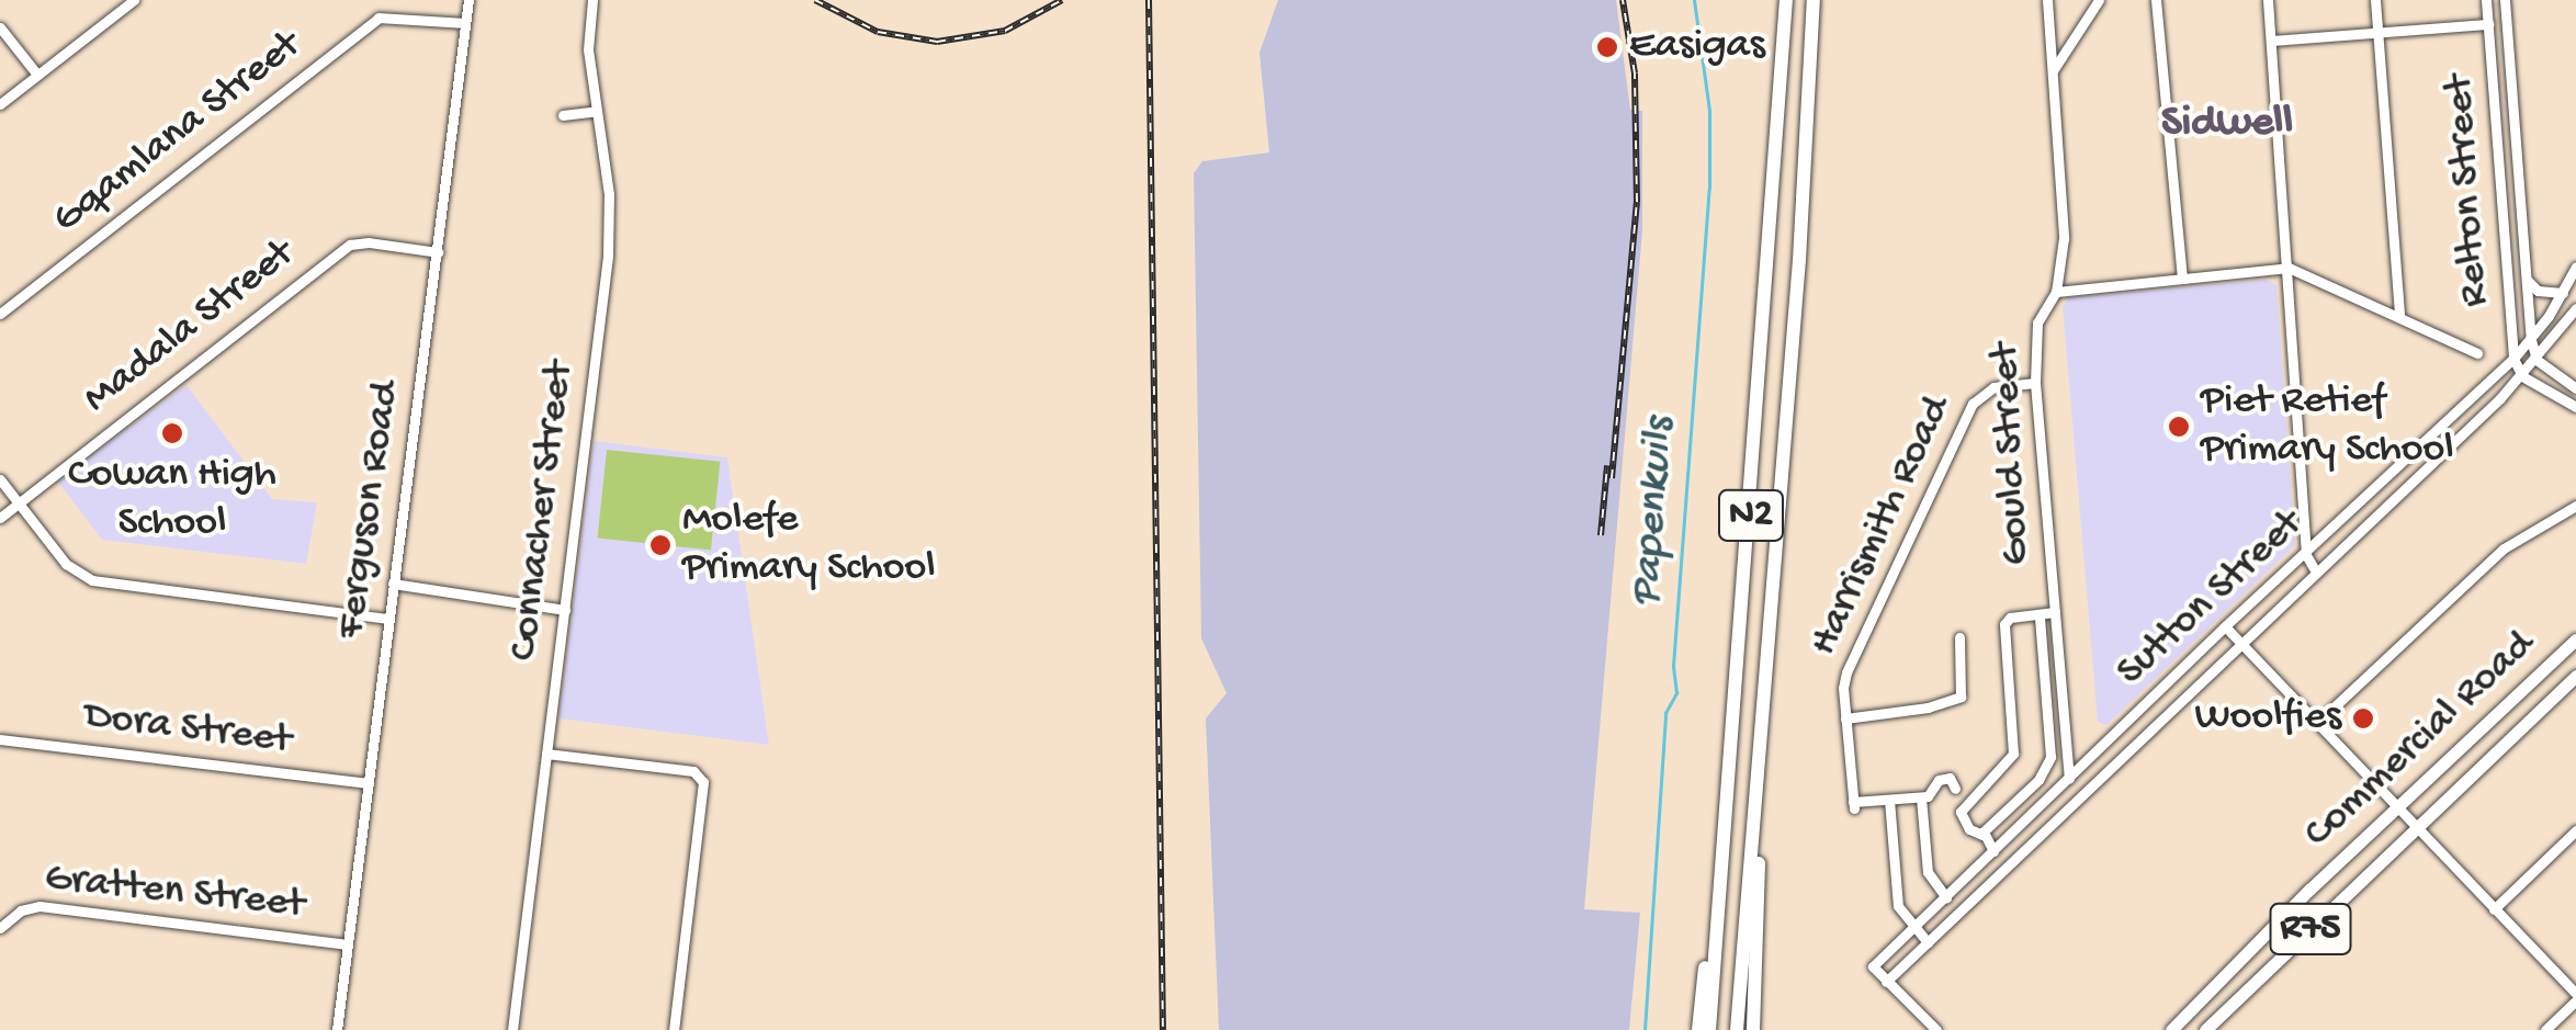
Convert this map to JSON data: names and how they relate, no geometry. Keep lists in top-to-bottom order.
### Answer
{
  "streets": {
    "highway": ["N2"],
    "main road": ["Commercial Road", "R75"],
    "street": [
      "Gqamlana Street",
      "Relton Street",
      "Madala Street",
      "Gould Street",
      "Ferguson Road",
      "Connacher Street",
      "Harrismith Road",
      "Sutton Street",
      "Dora Street",
      "Gratten Street"
    ]
  },
  "crossings": [
    ["Gqamlana Street", "Ferguson Road"],
    ["Relton Street", "Sutton Street"],
    ["Madala Street", "Ferguson Road"],
    ["Gould Street", "Harrismith Road"],
    ["Gould Street", "Sutton Street"],
    ["Ferguson Road", "Dora Street"],
    ["Ferguson Road", "Gratten Street"]
  ],
  "districts": ["Sidwell"],
  "water": ["Papenkuils"],
  "places": [
    "Easigas",
    "Piet Retief Primary School",
    "Cowan High School",
    "Molefe Primary School",
    "Woolfies"
  ]
}
